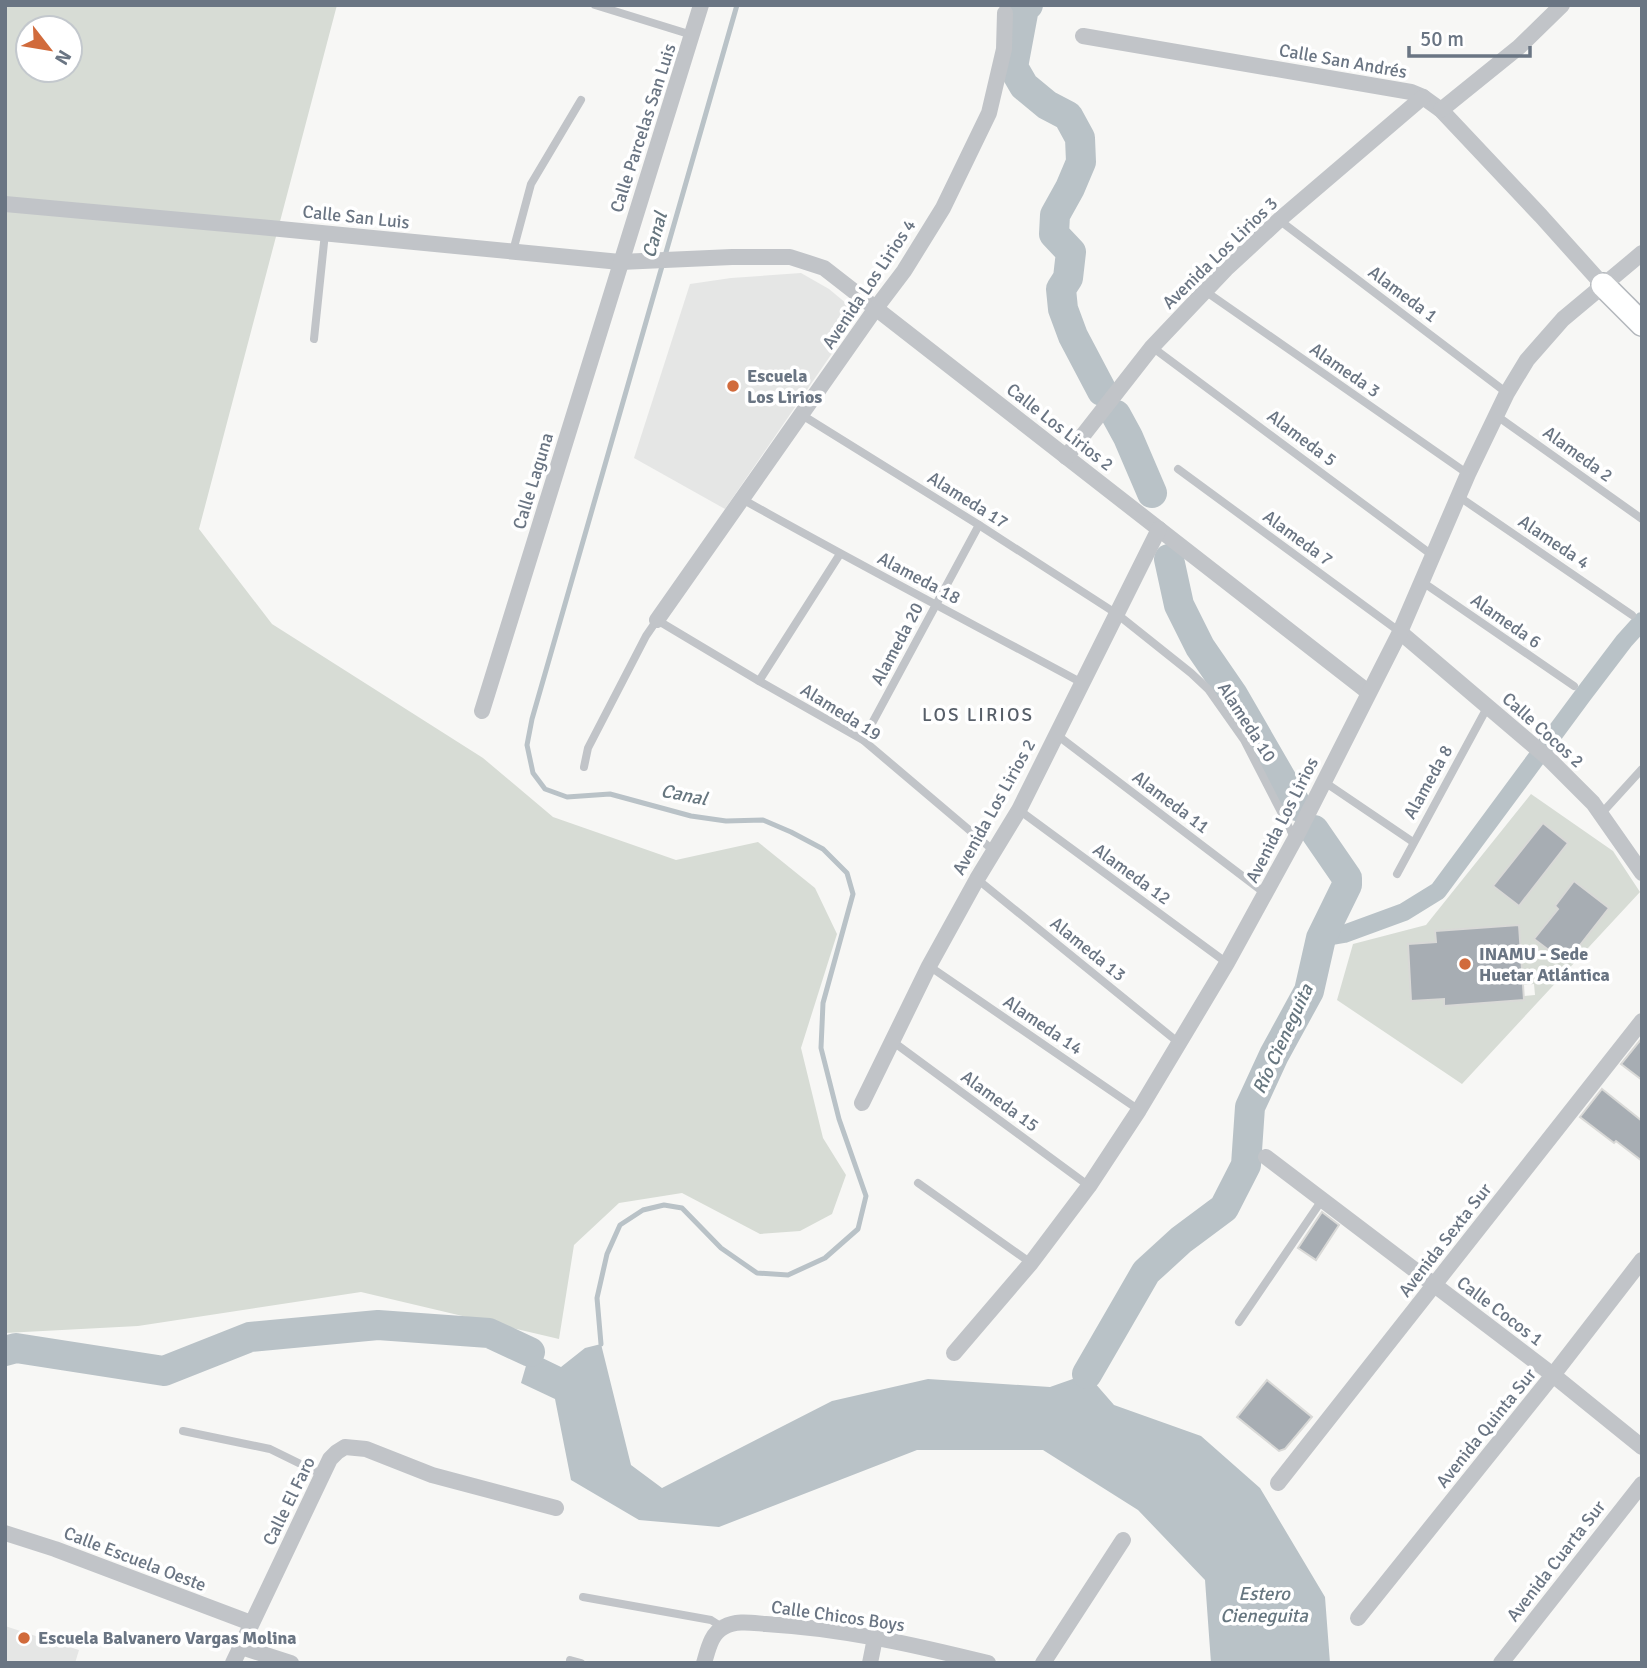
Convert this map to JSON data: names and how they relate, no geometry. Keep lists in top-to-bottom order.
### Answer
{
  "streets": {
    "street": [
      "Calle San Andrés",
      "Calle Parcelas San Luis",
      "Calle San Luis",
      "Avenida Los Lirios 3",
      "Avenida Los Lirios 4",
      "Calle Los Lirios 2",
      "Calle Laguna",
      "Calle Cocos 2",
      "Avenida Los Lirios 2",
      "Avenida Los Lirios",
      "Avenida Sexta Sur",
      "Calle Cocos 1",
      "Avenida Quinta Sur",
      "Calle El Faro",
      "Calle Escuela Oeste",
      "Avenida Cuarta Sur",
      "Calle Chicos Boys"
    ],
    "lane": [
      "Alameda 1",
      "Alameda 3",
      "Alameda 5",
      "Alameda 2",
      "Alameda 17",
      "Alameda 7",
      "Alameda 4",
      "Alameda 18",
      "Alameda 6",
      "Alameda 20",
      "Alameda 19",
      "Alameda 10",
      "Alameda 8",
      "Alameda 11",
      "Alameda 12",
      "Alameda 13",
      "Alameda 14",
      "Alameda 15"
    ]
  },
  "crossings": [
    ["Calle San Andrés", "Avenida Los Lirios 3"],
    ["Calle San Andrés", "Avenida Los Lirios"],
    ["Calle Parcelas San Luis", "Calle San Luis"],
    ["Calle Parcelas San Luis", "Calle Laguna"],
    ["Calle San Luis", "Calle Los Lirios 2"],
    ["Calle San Luis", "Calle Laguna"],
    ["Avenida Los Lirios 3", "Alameda 1"],
    ["Avenida Los Lirios 3", "Alameda 3"],
    ["Avenida Los Lirios 3", "Calle Los Lirios 2"],
    ["Avenida Los Lirios 3", "Alameda 5"],
    ["Avenida Los Lirios 4", "Calle Los Lirios 2"],
    ["Avenida Los Lirios 4", "Alameda 17"],
    ["Avenida Los Lirios 4", "Alameda 18"],
    ["Avenida Los Lirios 4", "Alameda 19"],
    ["Alameda 1", "Avenida Los Lirios"],
    ["Alameda 3", "Avenida Los Lirios"],
    ["Calle Los Lirios 2", "Avenida Los Lirios 2"],
    ["Calle Los Lirios 2", "Avenida Los Lirios"],
    ["Alameda 5", "Avenida Los Lirios"],
    ["Alameda 2", "Avenida Los Lirios"],
    ["Alameda 17", "Alameda 20"],
    ["Alameda 17", "Alameda 10"],
    ["Alameda 17", "Avenida Los Lirios 2"],
    ["Alameda 7", "Calle Cocos 2"],
    ["Alameda 7", "Avenida Los Lirios"],
    ["Alameda 4", "Avenida Los Lirios"],
    ["Alameda 18", "Alameda 20"],
    ["Alameda 18", "Avenida Los Lirios 2"],
    ["Alameda 6", "Avenida Los Lirios"],
    ["Alameda 20", "Alameda 19"],
    ["Alameda 19", "Avenida Los Lirios 2"],
    ["Alameda 10", "Avenida Los Lirios 2"],
    ["Alameda 10", "Avenida Los Lirios"],
    ["Calle Cocos 2", "Alameda 8"],
    ["Calle Cocos 2", "Avenida Los Lirios"],
    ["Alameda 11", "Avenida Los Lirios 2"],
    ["Alameda 11", "Avenida Los Lirios"],
    ["Avenida Los Lirios 2", "Alameda 12"],
    ["Avenida Los Lirios 2", "Alameda 13"],
    ["Avenida Los Lirios 2", "Alameda 14"],
    ["Avenida Los Lirios 2", "Alameda 15"],
    ["Avenida Los Lirios", "Alameda 12"],
    ["Avenida Los Lirios", "Alameda 13"],
    ["Avenida Los Lirios", "Alameda 14"],
    ["Avenida Los Lirios", "Alameda 15"],
    ["Avenida Sexta Sur", "Calle Cocos 1"],
    ["Calle Cocos 1", "Avenida Quinta Sur"],
    ["Calle El Faro", "Calle Escuela Oeste"]
  ],
  "districts": ["LOS LIRIOS"],
  "water": ["Canal", "Río Cieneguita", "Estero Cieneguita"],
  "places": ["Escuela Los Lirios", "INAMU - Sede Huetar Atlántica", "Escuela Balvanero Vargas Molina"],
  "scale_bar": "50 m",
  "north": "bottom right"
}
